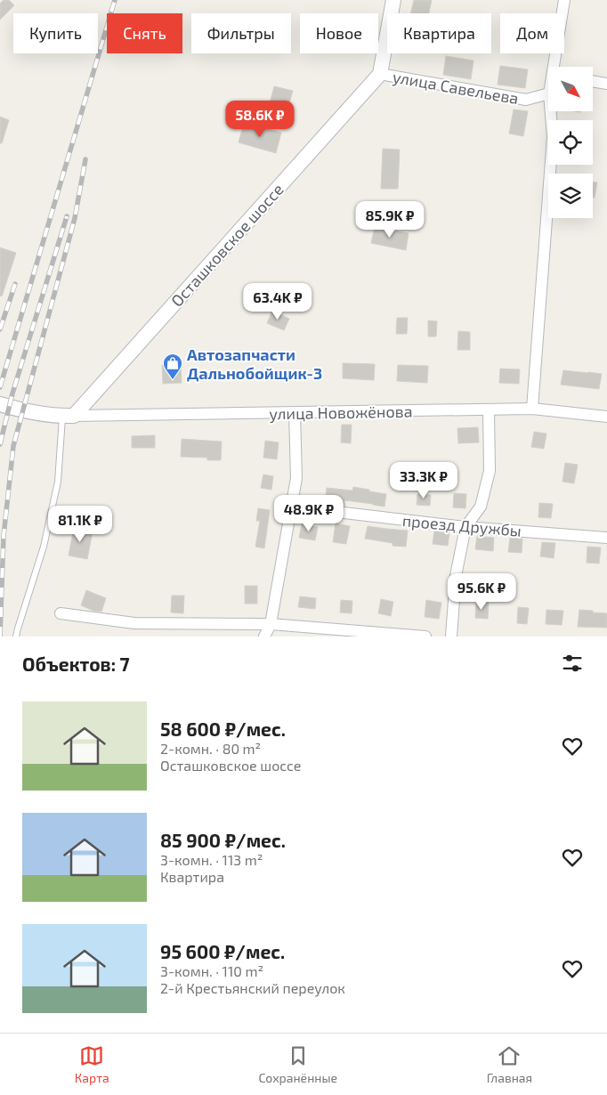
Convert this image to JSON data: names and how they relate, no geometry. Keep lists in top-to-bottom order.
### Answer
{
  "streets": {
    "street": [
      "улица Савельева",
      "Осташковское шоссе",
      "улица Новожёнова",
      "проезд Дружбы"
    ]
  },
  "crossings": [
    ["улица Савельева", "Осташковское шоссе"],
    ["Осташковское шоссе", "улица Новожёнова"]
  ],
  "places": {
    "shop": ["Автозапчасти Дальнобойщик-3"]
  },
  "north": "bottom right",
  "page": {
    "chip": [
      "Купить",
      "Снять",
      "Фильтры",
      "Новое",
      "Квартира",
      "Дом"
    ],
    "price": [
      "58.6K ₽",
      "85.9K ₽",
      "63.4K ₽",
      "33.3K ₽",
      "48.9K ₽",
      "81.1K ₽",
      "95.6K ₽"
    ],
    "heading": "Объектов: 7",
    "list": [
      {
        "name": "58 600 ₽/мес.",
        "note": "2-комн. · 80 m² · Осташковское шоссе"
      },
      {
        "name": "85 900 ₽/мес.",
        "note": "3-комн. · 113 m² · Квартира"
      },
      {
        "name": "95 600 ₽/мес.",
        "note": "3-комн. · 110 m² · 2-й Крестьянский переулок"
      }
    ],
    "tabs": ["Карта", "Сохранённые", "Главная"]
  }
}
